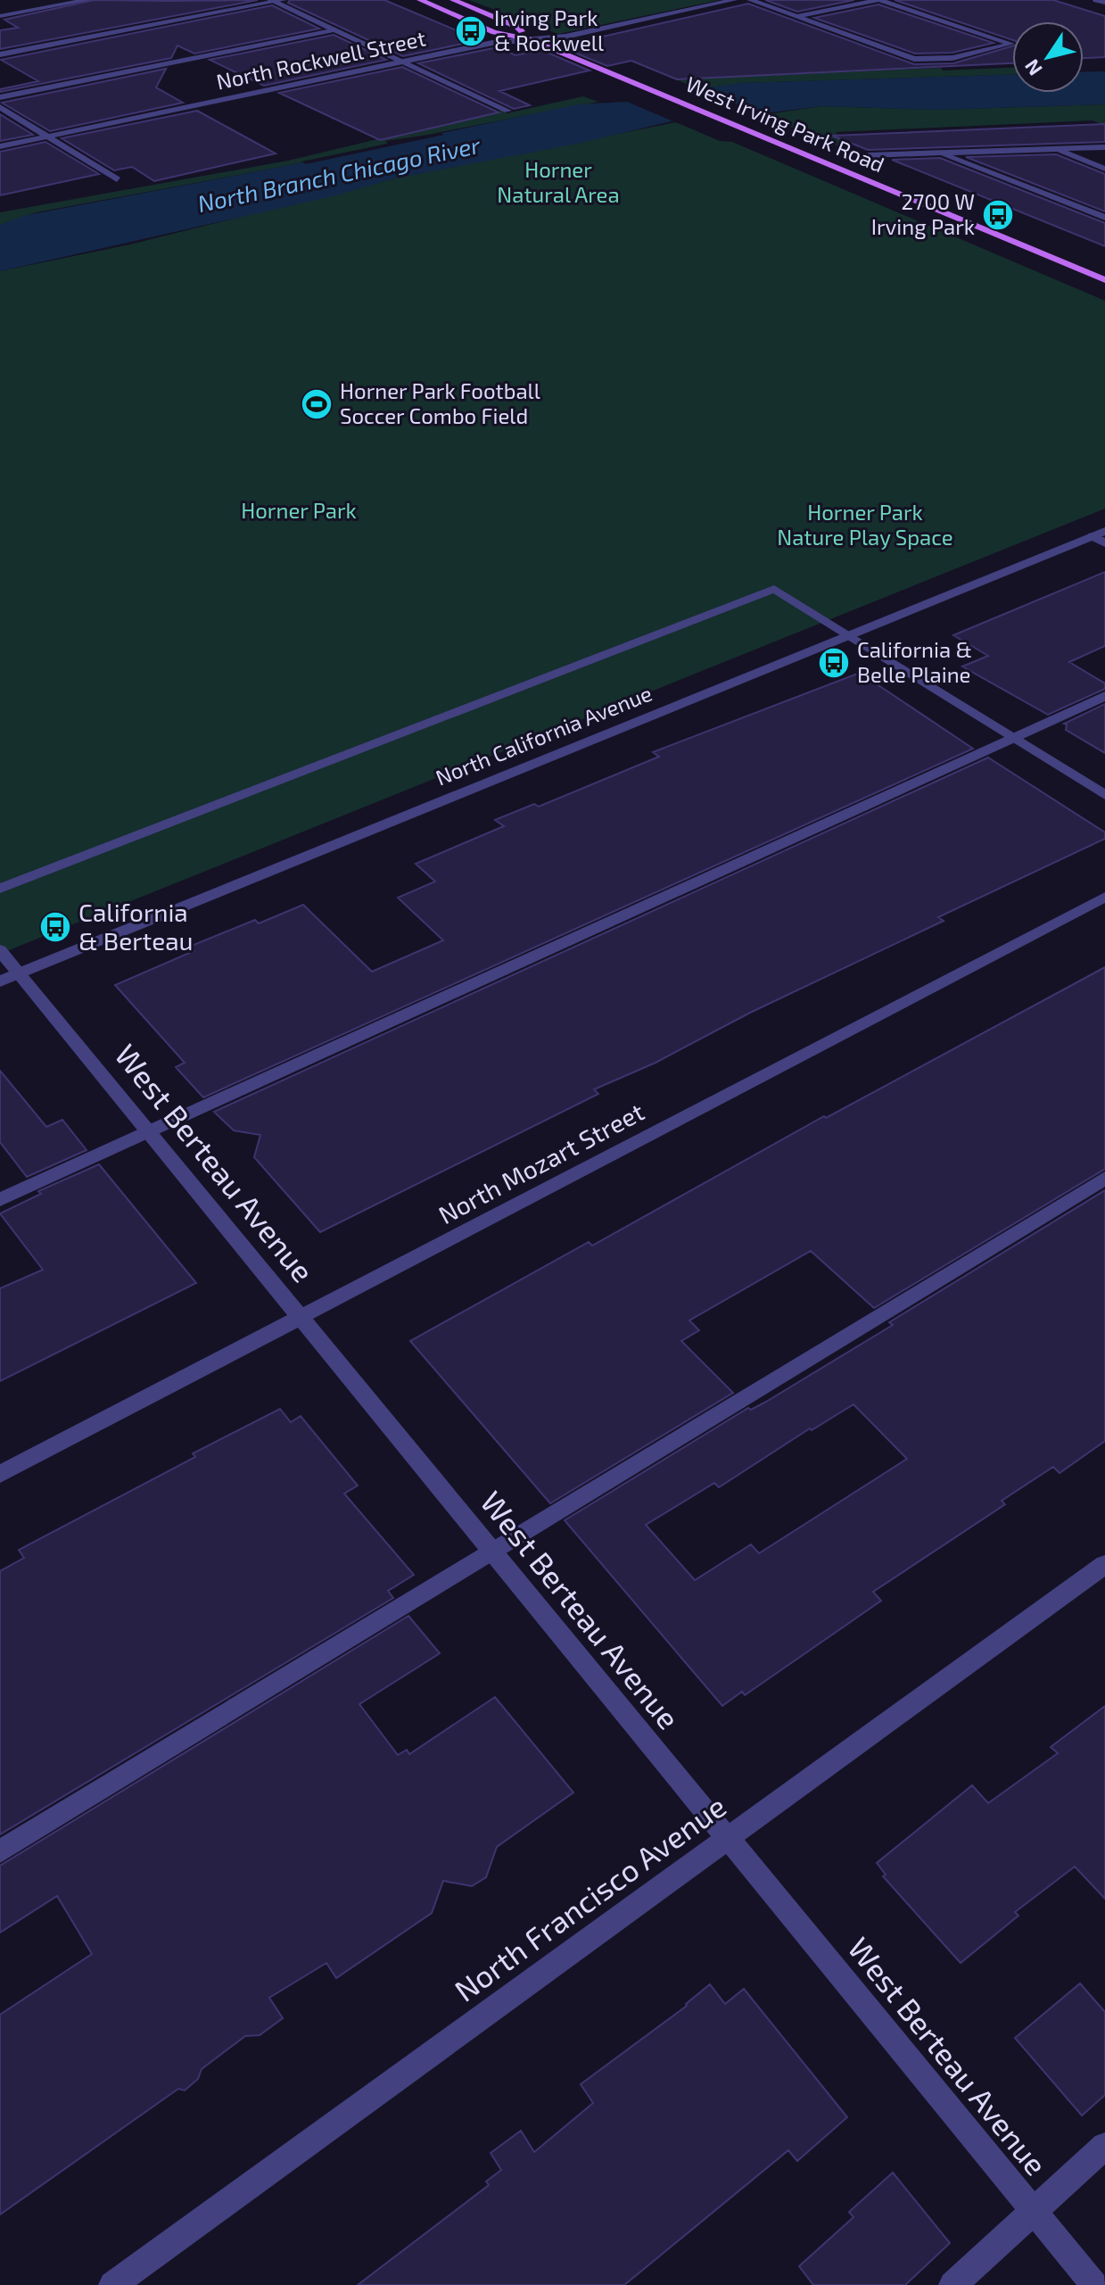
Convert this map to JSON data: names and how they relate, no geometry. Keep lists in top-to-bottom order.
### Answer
{
  "streets": {
    "main road": ["West Irving Park Road"],
    "street": [
      "North Rockwell Street",
      "North California Avenue",
      "West Berteau Avenue",
      "North Mozart Street",
      "North Francisco Avenue"
    ]
  },
  "crossings": [
    ["North Rockwell Street", "West Irving Park Road"],
    ["North California Avenue", "West Berteau Avenue"],
    ["West Berteau Avenue", "North Mozart Street"],
    ["West Berteau Avenue", "North Francisco Avenue"]
  ],
  "water": ["North Branch Chicago River"],
  "parks": ["Horner Natural Area", "Horner Park", "Horner Park Nature Play Space"],
  "places": {
    "bus stop": [
      "Irving Park & Rockwell",
      "2700 W Irving Park",
      "California & Belle Plaine",
      "California & Berteau"
    ],
    "sports": ["Horner Park Football Soccer Combo Field"]
  },
  "north": "bottom left"
}
